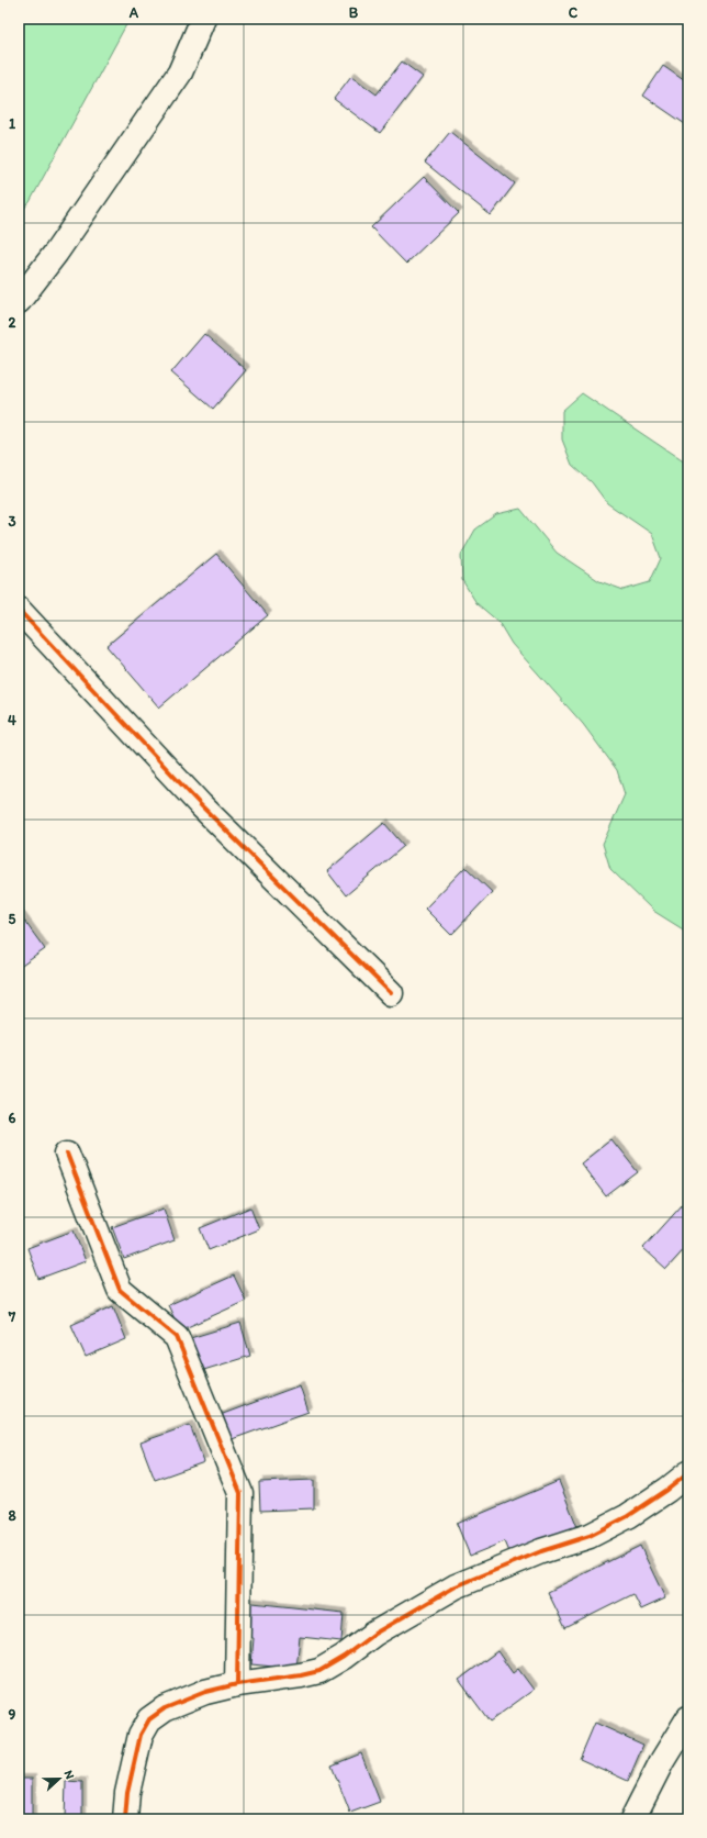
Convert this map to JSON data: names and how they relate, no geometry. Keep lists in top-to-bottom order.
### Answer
{
  "north": "right",
  "grid": {
    "columns": ["A", "B", "C"],
    "rows": [
      "1",
      "2",
      "3",
      "4",
      "5",
      "6",
      "7",
      "8",
      "9"
    ]
  }
}
